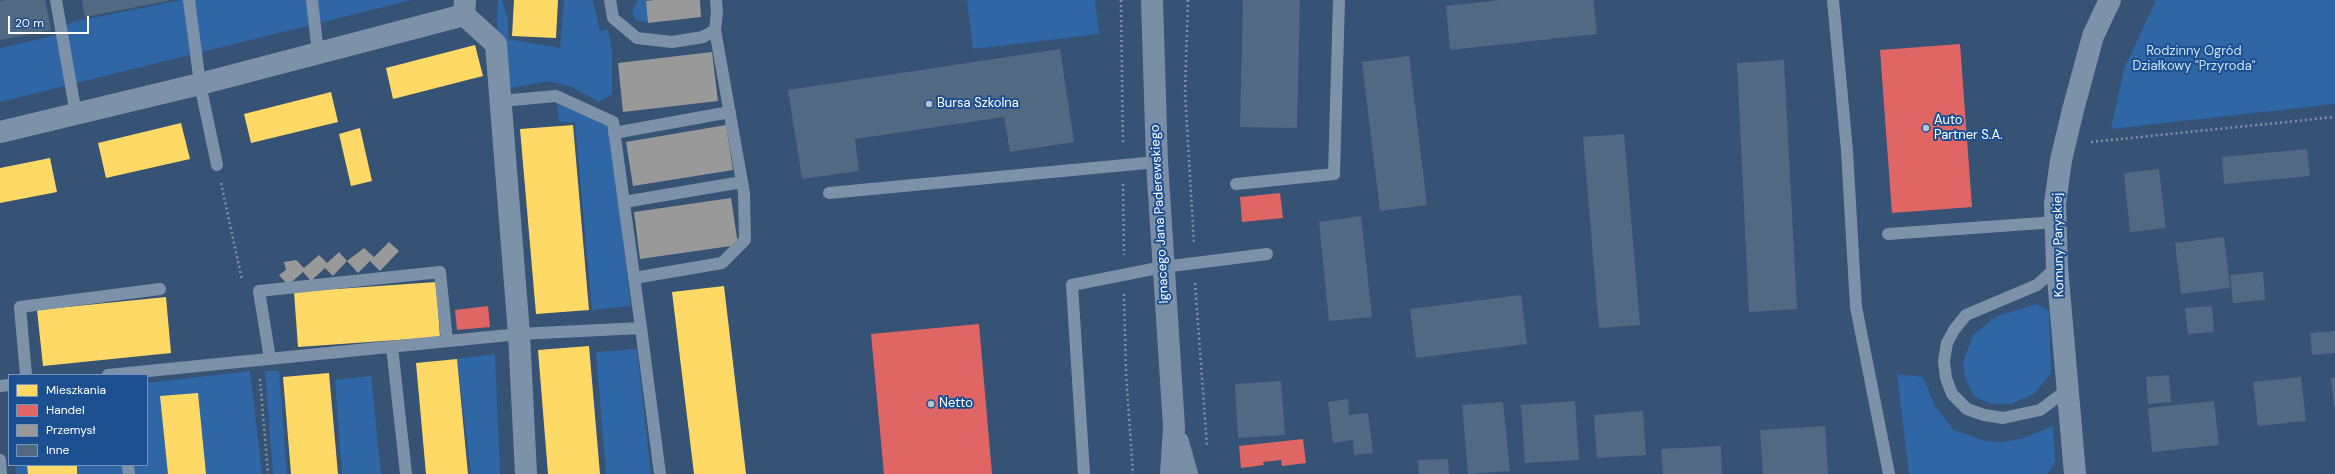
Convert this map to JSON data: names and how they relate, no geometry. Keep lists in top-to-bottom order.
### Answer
{
  "streets": {
    "street": ["Ignacego Jana Paderewskiego", "Komuny Paryskiej"]
  },
  "parks": ["Rodzinny Ogród Działkowy \"Przyroda\""],
  "places": ["Bursa Szkolna", "Auto Partner S.A.", "Netto"],
  "legend": [
    "Mieszkania",
    "Handel",
    "Przemysł",
    "Inne"
  ],
  "scale_bar": "20 m"
}
